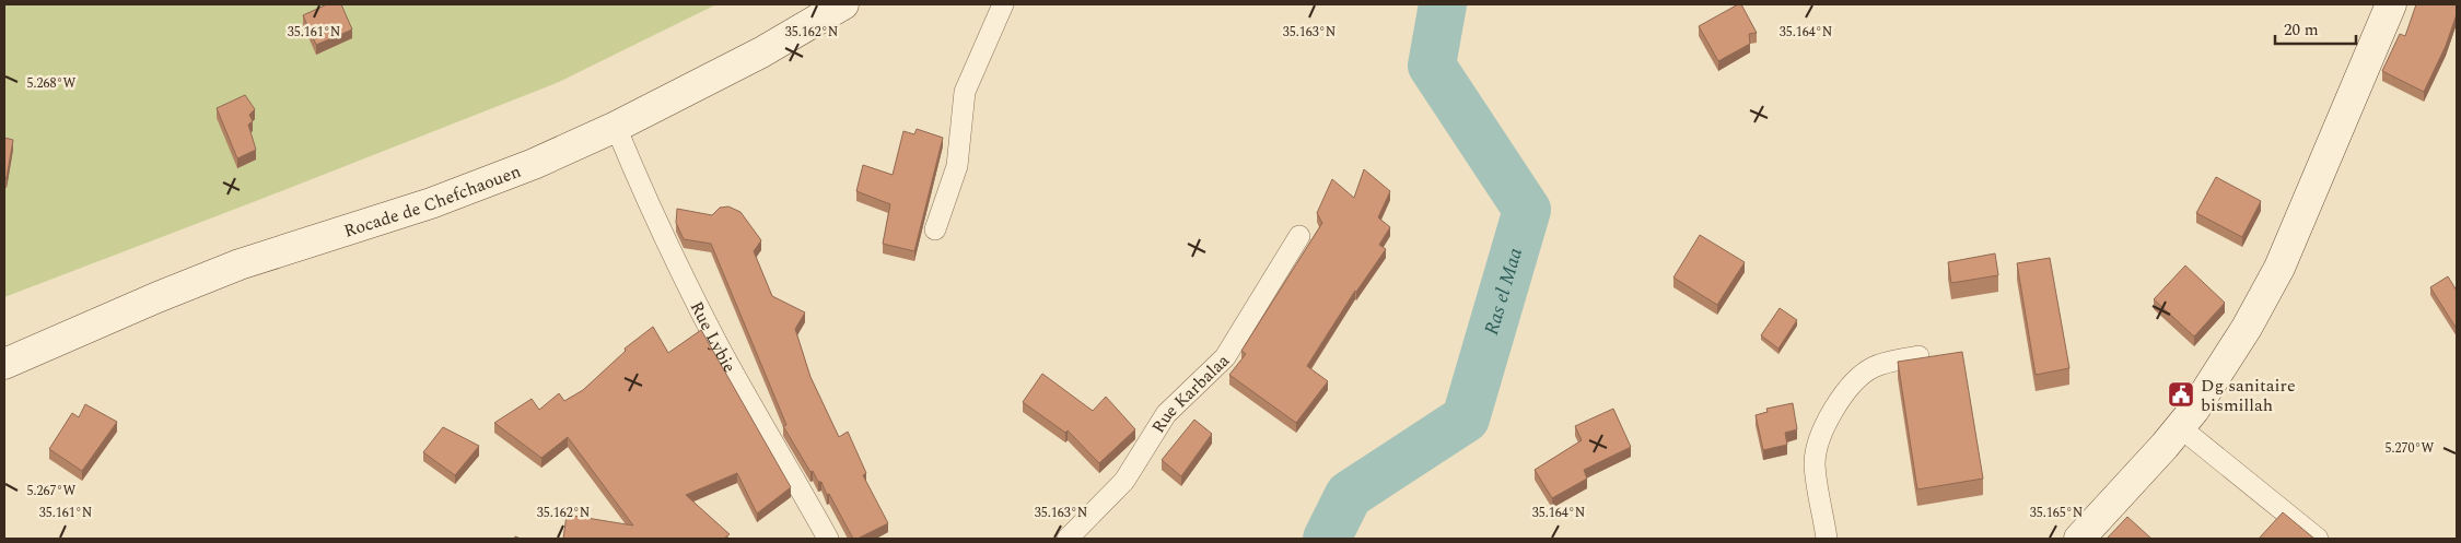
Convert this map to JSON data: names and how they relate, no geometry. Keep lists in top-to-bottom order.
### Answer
{
  "streets": {
    "main road": ["Rocade de Chefchaouen"],
    "street": ["Rue Lybie", "Rue Karbalaa"]
  },
  "crossings": [
    ["Rocade de Chefchaouen", "Rue Lybie"]
  ],
  "water": ["Ras el Maa"],
  "places": {
    "public building": ["Dg sanitaire bismillah"]
  },
  "scale_bar": "20 m",
  "coordinates": [
    "35.163°N",
    "35.161°N",
    "35.162°N",
    "35.164°N",
    "5.268°W",
    "5.270°W",
    "5.267°W",
    "35.165°N"
  ]
}
